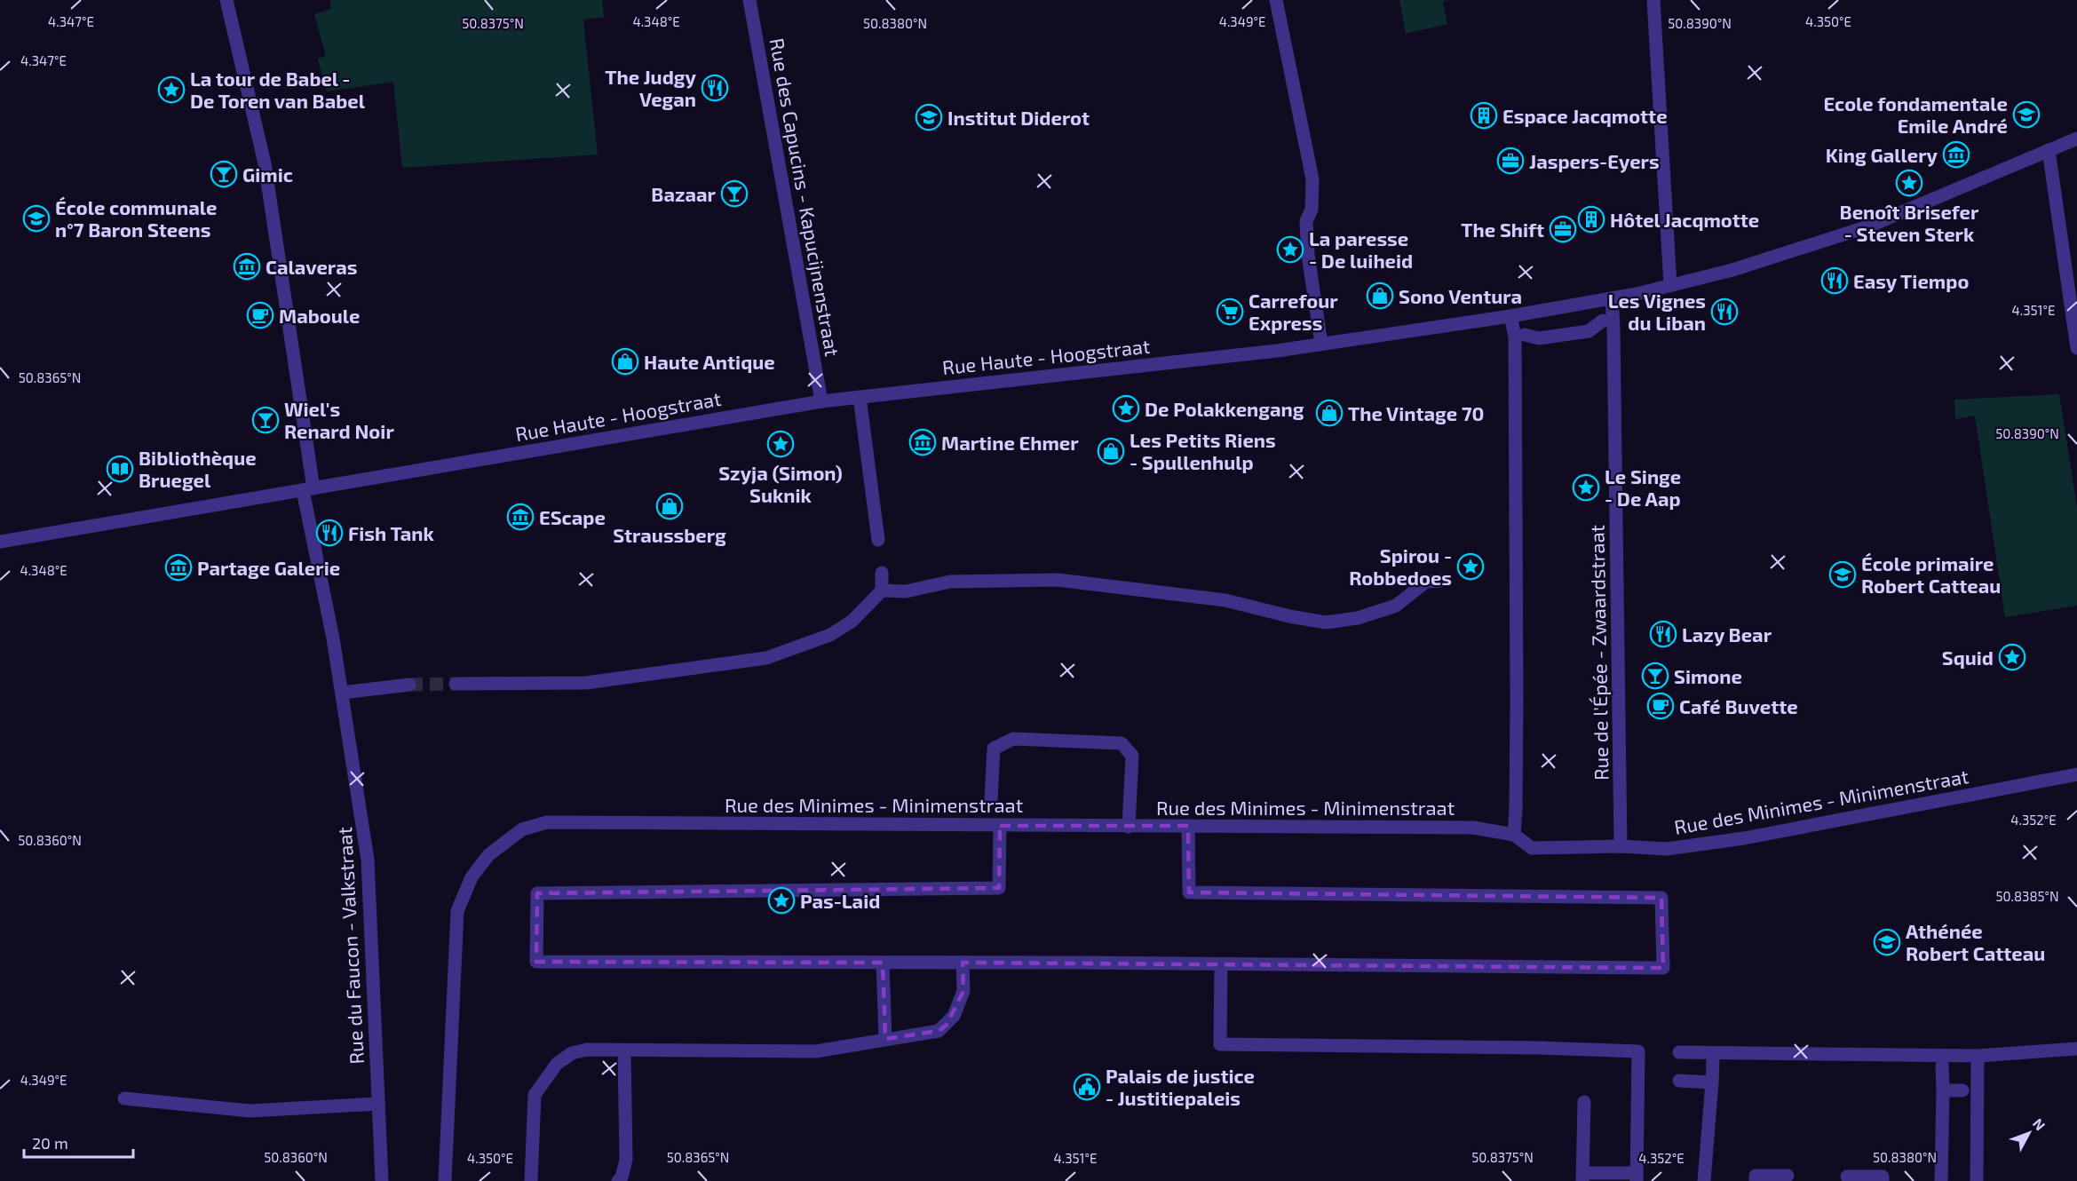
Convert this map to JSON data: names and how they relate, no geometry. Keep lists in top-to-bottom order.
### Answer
{
  "streets": {
    "street": [
      "Rue des Capucins - Kapucijnenstraat",
      "Rue Haute - Hoogstraat",
      "Rue de l'Épée - Zwaardstraat",
      "Rue des Minimes - Minimenstraat",
      "Rue du Faucon - Valkstraat"
    ]
  },
  "crossings": [
    ["Rue des Capucins - Kapucijnenstraat", "Rue Haute - Hoogstraat"],
    ["Rue Haute - Hoogstraat", "Rue de l'Épée - Zwaardstraat"],
    ["Rue Haute - Hoogstraat", "Rue du Faucon - Valkstraat"],
    ["Rue de l'Épée - Zwaardstraat", "Rue des Minimes - Minimenstraat"]
  ],
  "places": {
    "restaurant": [
      "The Judgy Vegan",
      "Easy Tiempo",
      "Les Vignes du Liban",
      "Fish Tank",
      "Lazy Bear"
    ],
    "place": [
      "La tour de Babel - De Toren van Babel",
      "Benoît Brisefer - Steven Sterk",
      "La paresse - De luiheid",
      "De Polakkengang",
      "Szyja (Simon) Suknik",
      "Le Singe - De Aap",
      "Spirou - Robbedoes",
      "Squid",
      "Pas-Laid"
    ],
    "school or university": [
      "Ecole fondamentale Emile André",
      "Institut Diderot",
      "École communale n°7 Baron Steens",
      "École primaire Robert Catteau",
      "Athénée Robert Catteau"
    ],
    "building": ["Espace Jacqmotte", "Hôtel Jacqmotte"],
    "museum": [
      "King Gallery",
      "Calaveras",
      "Martine Ehmer",
      "EScape",
      "Partage Galerie"
    ],
    "office": ["Jaspers-Eyers", "The Shift"],
    "bar": [
      "Gimic",
      "Bazaar",
      "Wiel's Renard Noir",
      "Simone"
    ],
    "shop": [
      "Sono Ventura",
      "Haute Antique",
      "The Vintage 70",
      "Les Petits Riens - Spullenhulp",
      "Straussberg"
    ],
    "supermarket": ["Carrefour Express"],
    "cafe": ["Maboule", "Café Buvette"],
    "library": ["Bibliothèque Bruegel"],
    "public building": ["Palais de justice - Justitiepaleis"]
  },
  "scale_bar": "20 m",
  "north": "top right",
  "coordinates": [
    "4.347°E",
    "4.348°E",
    "4.349°E",
    "4.350°E",
    "50.8375°N",
    "50.8380°N",
    "50.8390°N",
    "4.351°E",
    "50.8365°N",
    "4.352°E",
    "50.8360°N",
    "50.8385°N"
  ]
}
